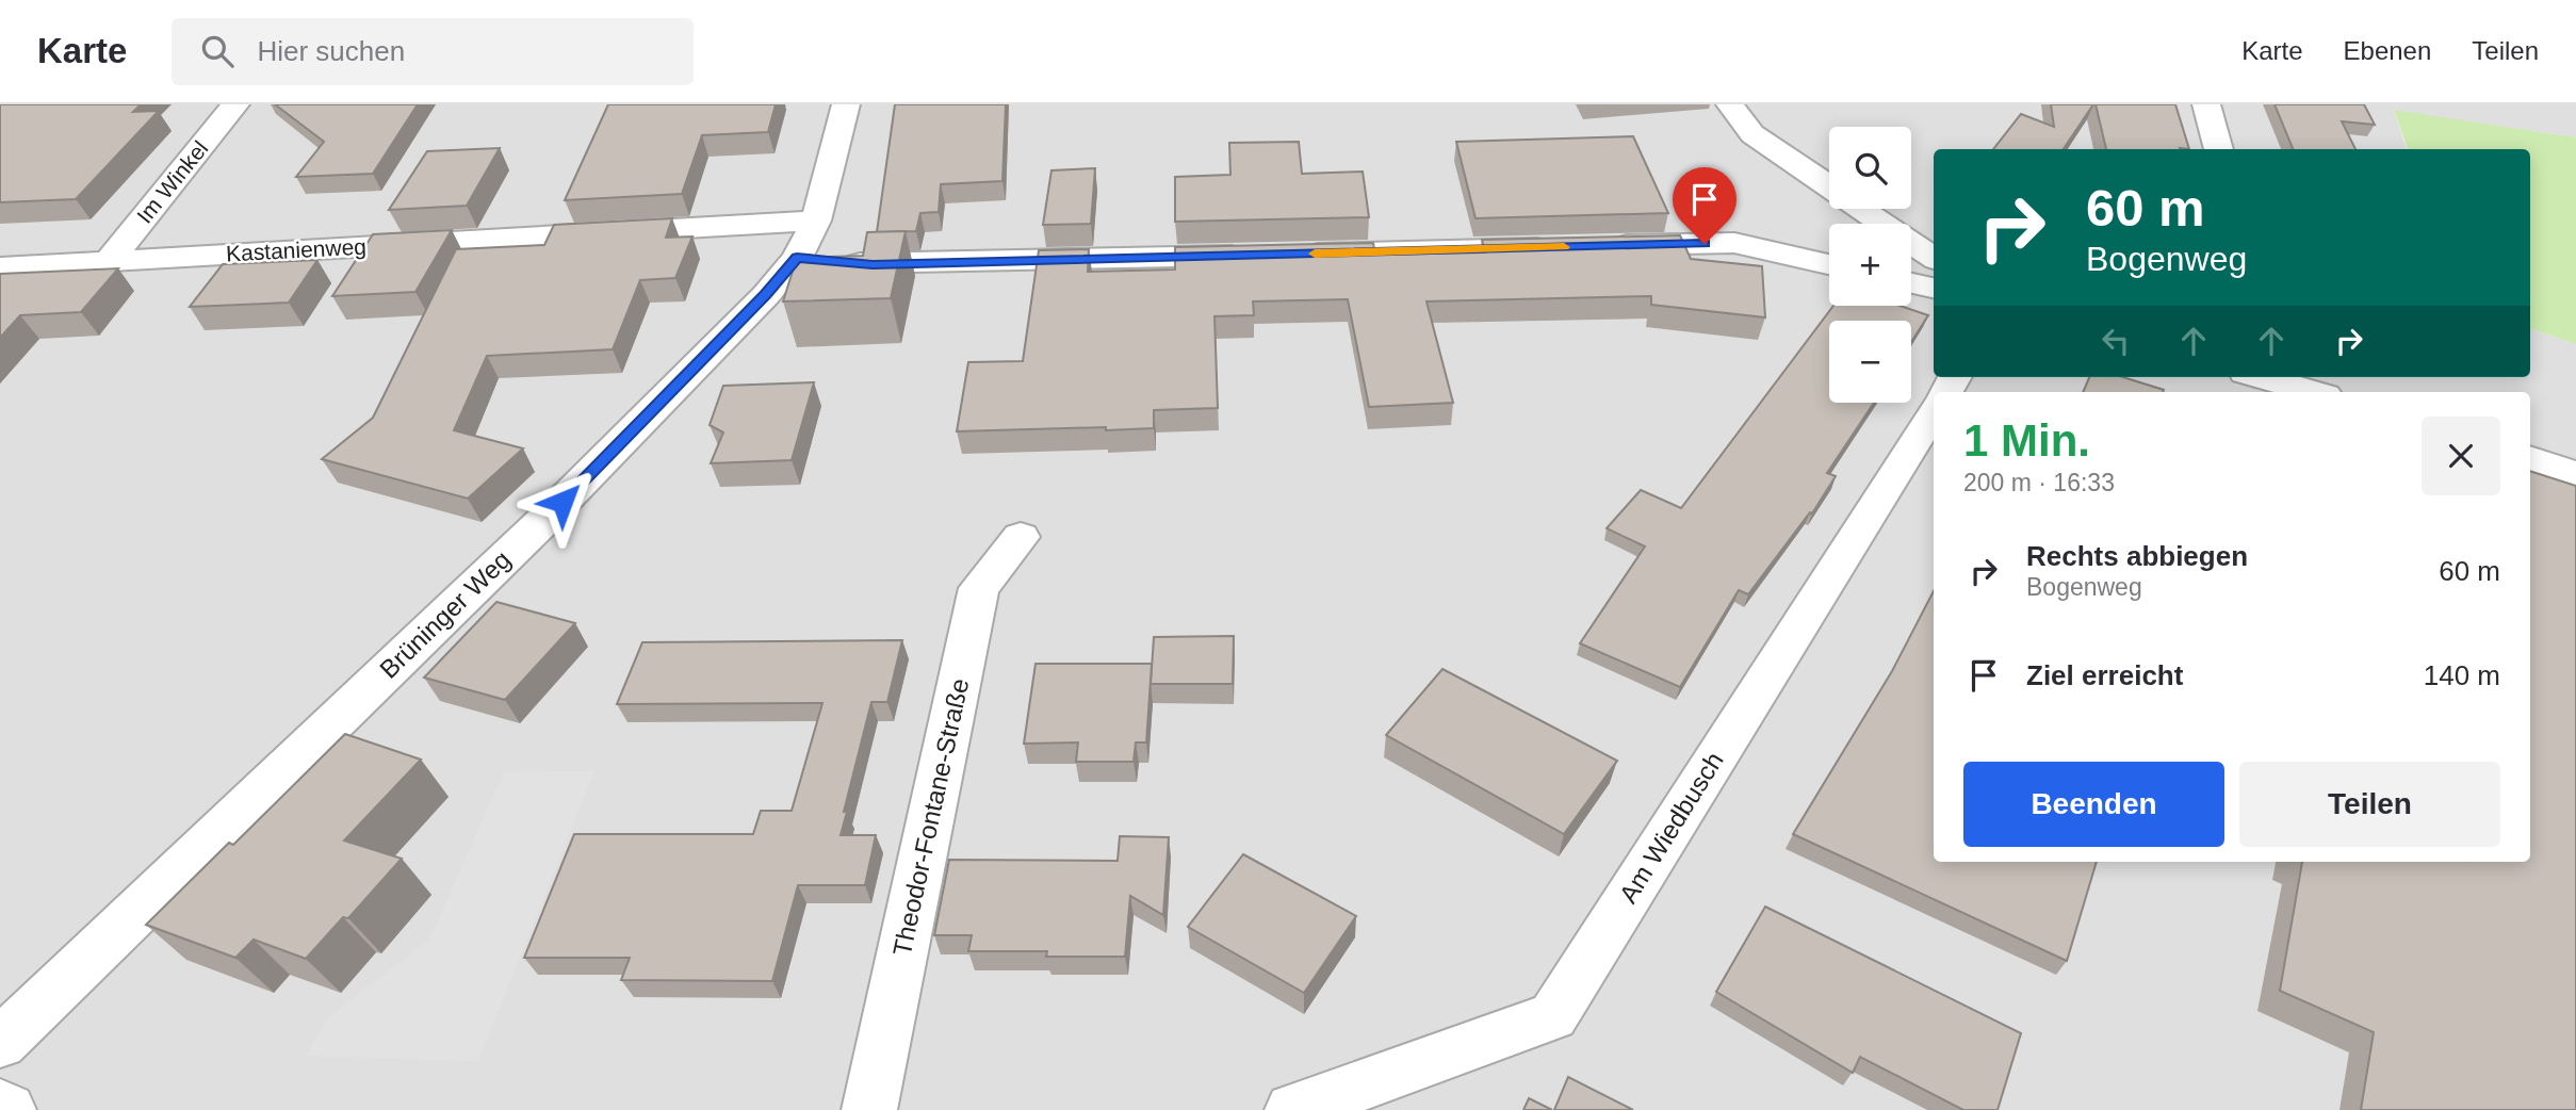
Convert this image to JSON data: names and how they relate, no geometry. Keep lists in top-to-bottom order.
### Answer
{
  "streets": {
    "street": [
      "Im Winkel",
      "Kastanienweg",
      "Brüninger Weg",
      "Theodor-Fontane-Straße",
      "Am Wiedbusch"
    ]
  },
  "crossings": [
    ["Im Winkel", "Kastanienweg"],
    ["Kastanienweg", "Brüninger Weg"]
  ],
  "page": {
    "header": "Karte",
    "search": "Hier suchen",
    "nav": ["Karte", "Ebenen", "Teilen"],
    "map_buttons": ["+", "−"],
    "turn": ["60 m", "Bogenweg"],
    "heading": ["1 Min.", "200 m · 16:33"],
    "list": [
      {
        "name": "Rechts abbiegen",
        "note": "Bogenweg",
        "value": "60 m"
      },
      {
        "name": "Ziel erreicht",
        "value": "140 m"
      }
    ],
    "buttons": ["Beenden", "Teilen"]
  }
}
